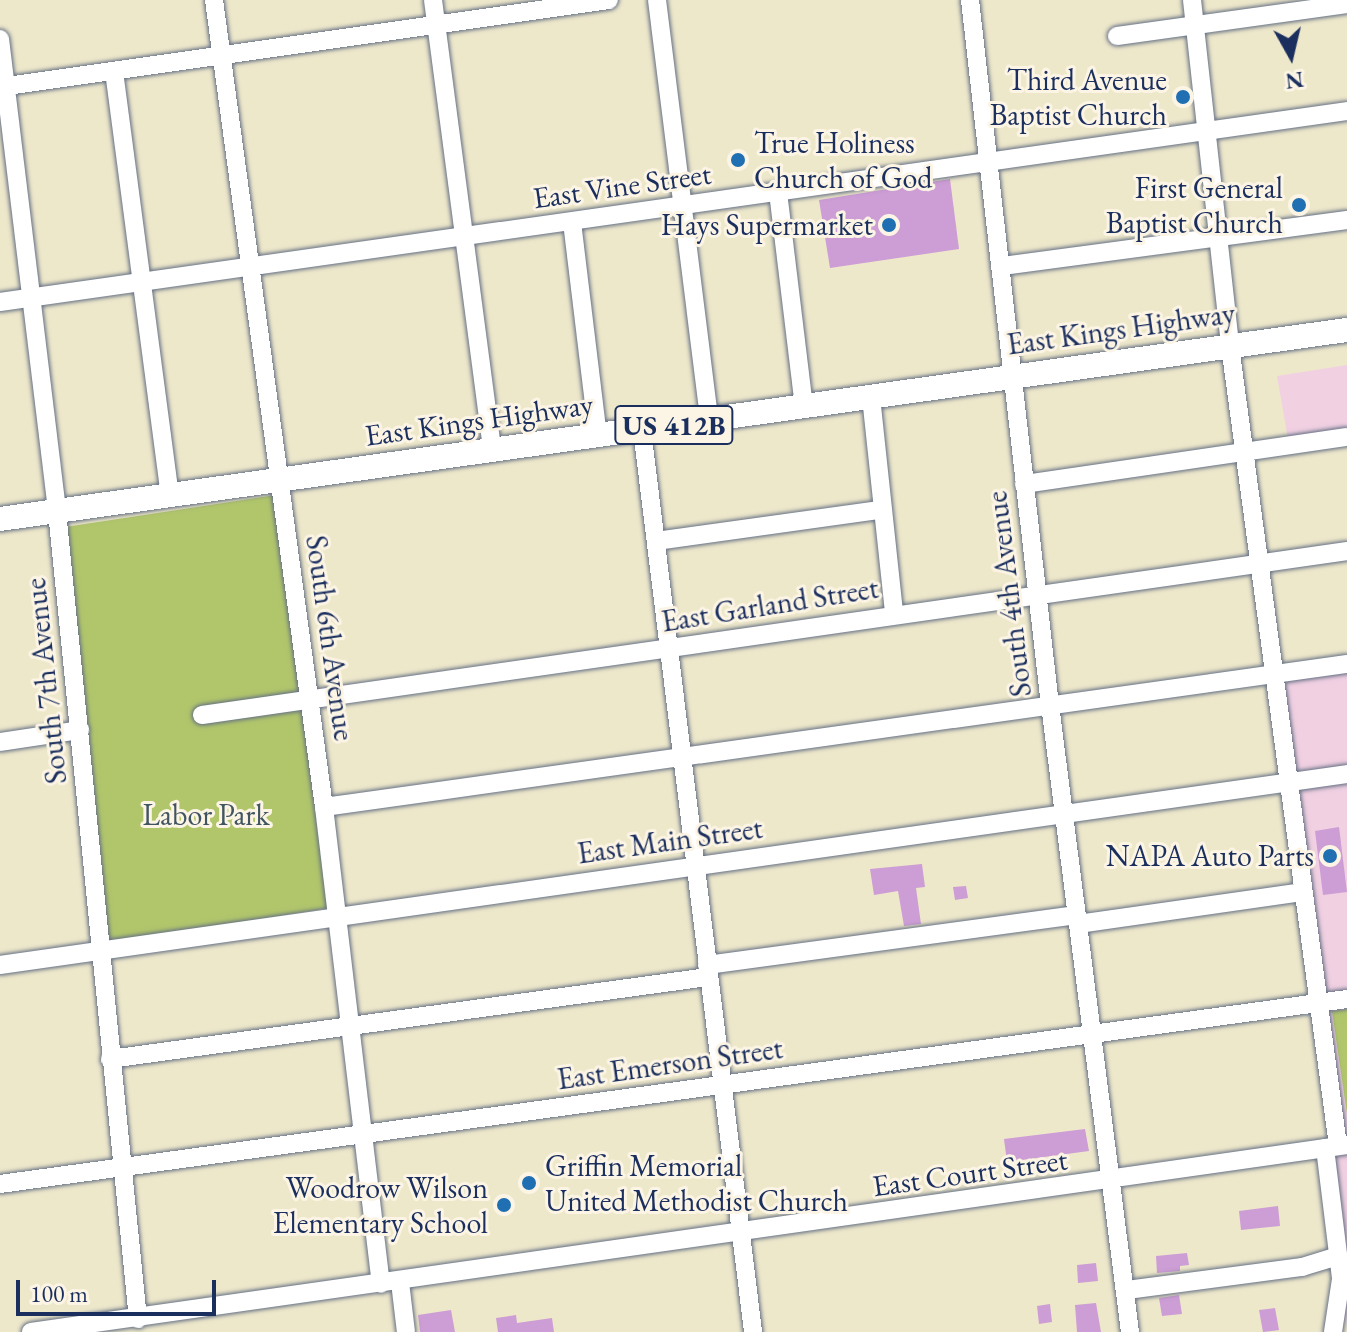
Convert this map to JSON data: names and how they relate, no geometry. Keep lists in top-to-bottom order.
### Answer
{
  "streets": {
    "main road": ["East Kings Highway", "US 412B"],
    "street": [
      "East Vine Street",
      "South 4th Avenue",
      "East Garland Street",
      "South 6th Avenue",
      "South 7th Avenue",
      "East Main Street",
      "East Emerson Street",
      "East Court Street"
    ]
  },
  "crossings": [
    ["East Vine Street", "South 4th Avenue"],
    ["East Vine Street", "South 6th Avenue"],
    ["East Vine Street", "South 7th Avenue"],
    ["East Kings Highway", "South 4th Avenue"],
    ["East Kings Highway", "South 6th Avenue"],
    ["East Kings Highway", "South 7th Avenue"],
    ["South 4th Avenue", "East Garland Street"],
    ["South 4th Avenue", "East Main Street"],
    ["South 4th Avenue", "East Emerson Street"],
    ["South 4th Avenue", "East Court Street"],
    ["East Garland Street", "South 6th Avenue"],
    ["South 6th Avenue", "East Main Street"],
    ["South 6th Avenue", "East Emerson Street"],
    ["South 6th Avenue", "East Court Street"],
    ["South 7th Avenue", "East Main Street"],
    ["South 7th Avenue", "East Emerson Street"],
    ["South 7th Avenue", "East Court Street"]
  ],
  "parks": ["Labor Park"],
  "places": [
    "Third Avenue Baptist Church",
    "True Holiness Church of God",
    "First General Baptist Church",
    "Hays Supermarket",
    "NAPA Auto Parts",
    "Griffin Memorial United Methodist Church",
    "Woodrow Wilson Elementary School"
  ],
  "scale_bar": "100 m",
  "north": "bottom"
}
